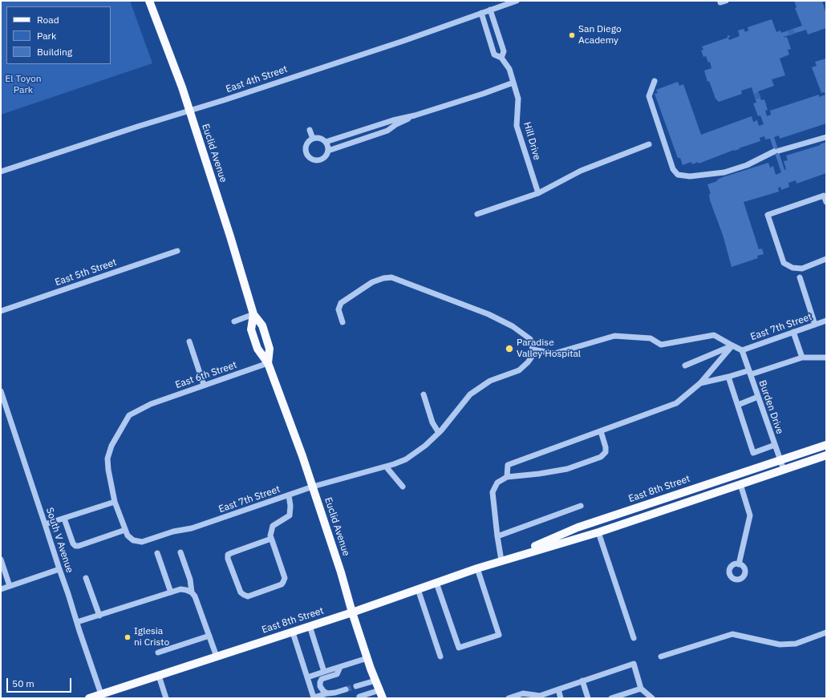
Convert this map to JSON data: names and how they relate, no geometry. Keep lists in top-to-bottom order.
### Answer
{
  "streets": {
    "main road": ["Euclid Avenue", "East 8th Street"],
    "street": [
      "East 4th Street",
      "Hill Drive",
      "East 5th Street",
      "East 7th Street",
      "East 6th Street",
      "Burden Drive",
      "South V Avenue"
    ]
  },
  "crossings": [
    ["East 4th Street", "Hill Drive"],
    ["East 4th Street", "Euclid Avenue"],
    ["Euclid Avenue", "East 7th Street"],
    ["Euclid Avenue", "East 6th Street"],
    ["Euclid Avenue", "East 8th Street"],
    ["East 7th Street", "East 6th Street"],
    ["East 7th Street", "Burden Drive"],
    ["Burden Drive", "East 8th Street"],
    ["East 8th Street", "South V Avenue"]
  ],
  "parks": ["El Toyon Park"],
  "places": ["San Diego Academy", "Paradise Valley Hospital", "Iglesia ni Cristo"],
  "legend": ["Road", "Park", "Building"],
  "scale_bar": "50 m"
}
